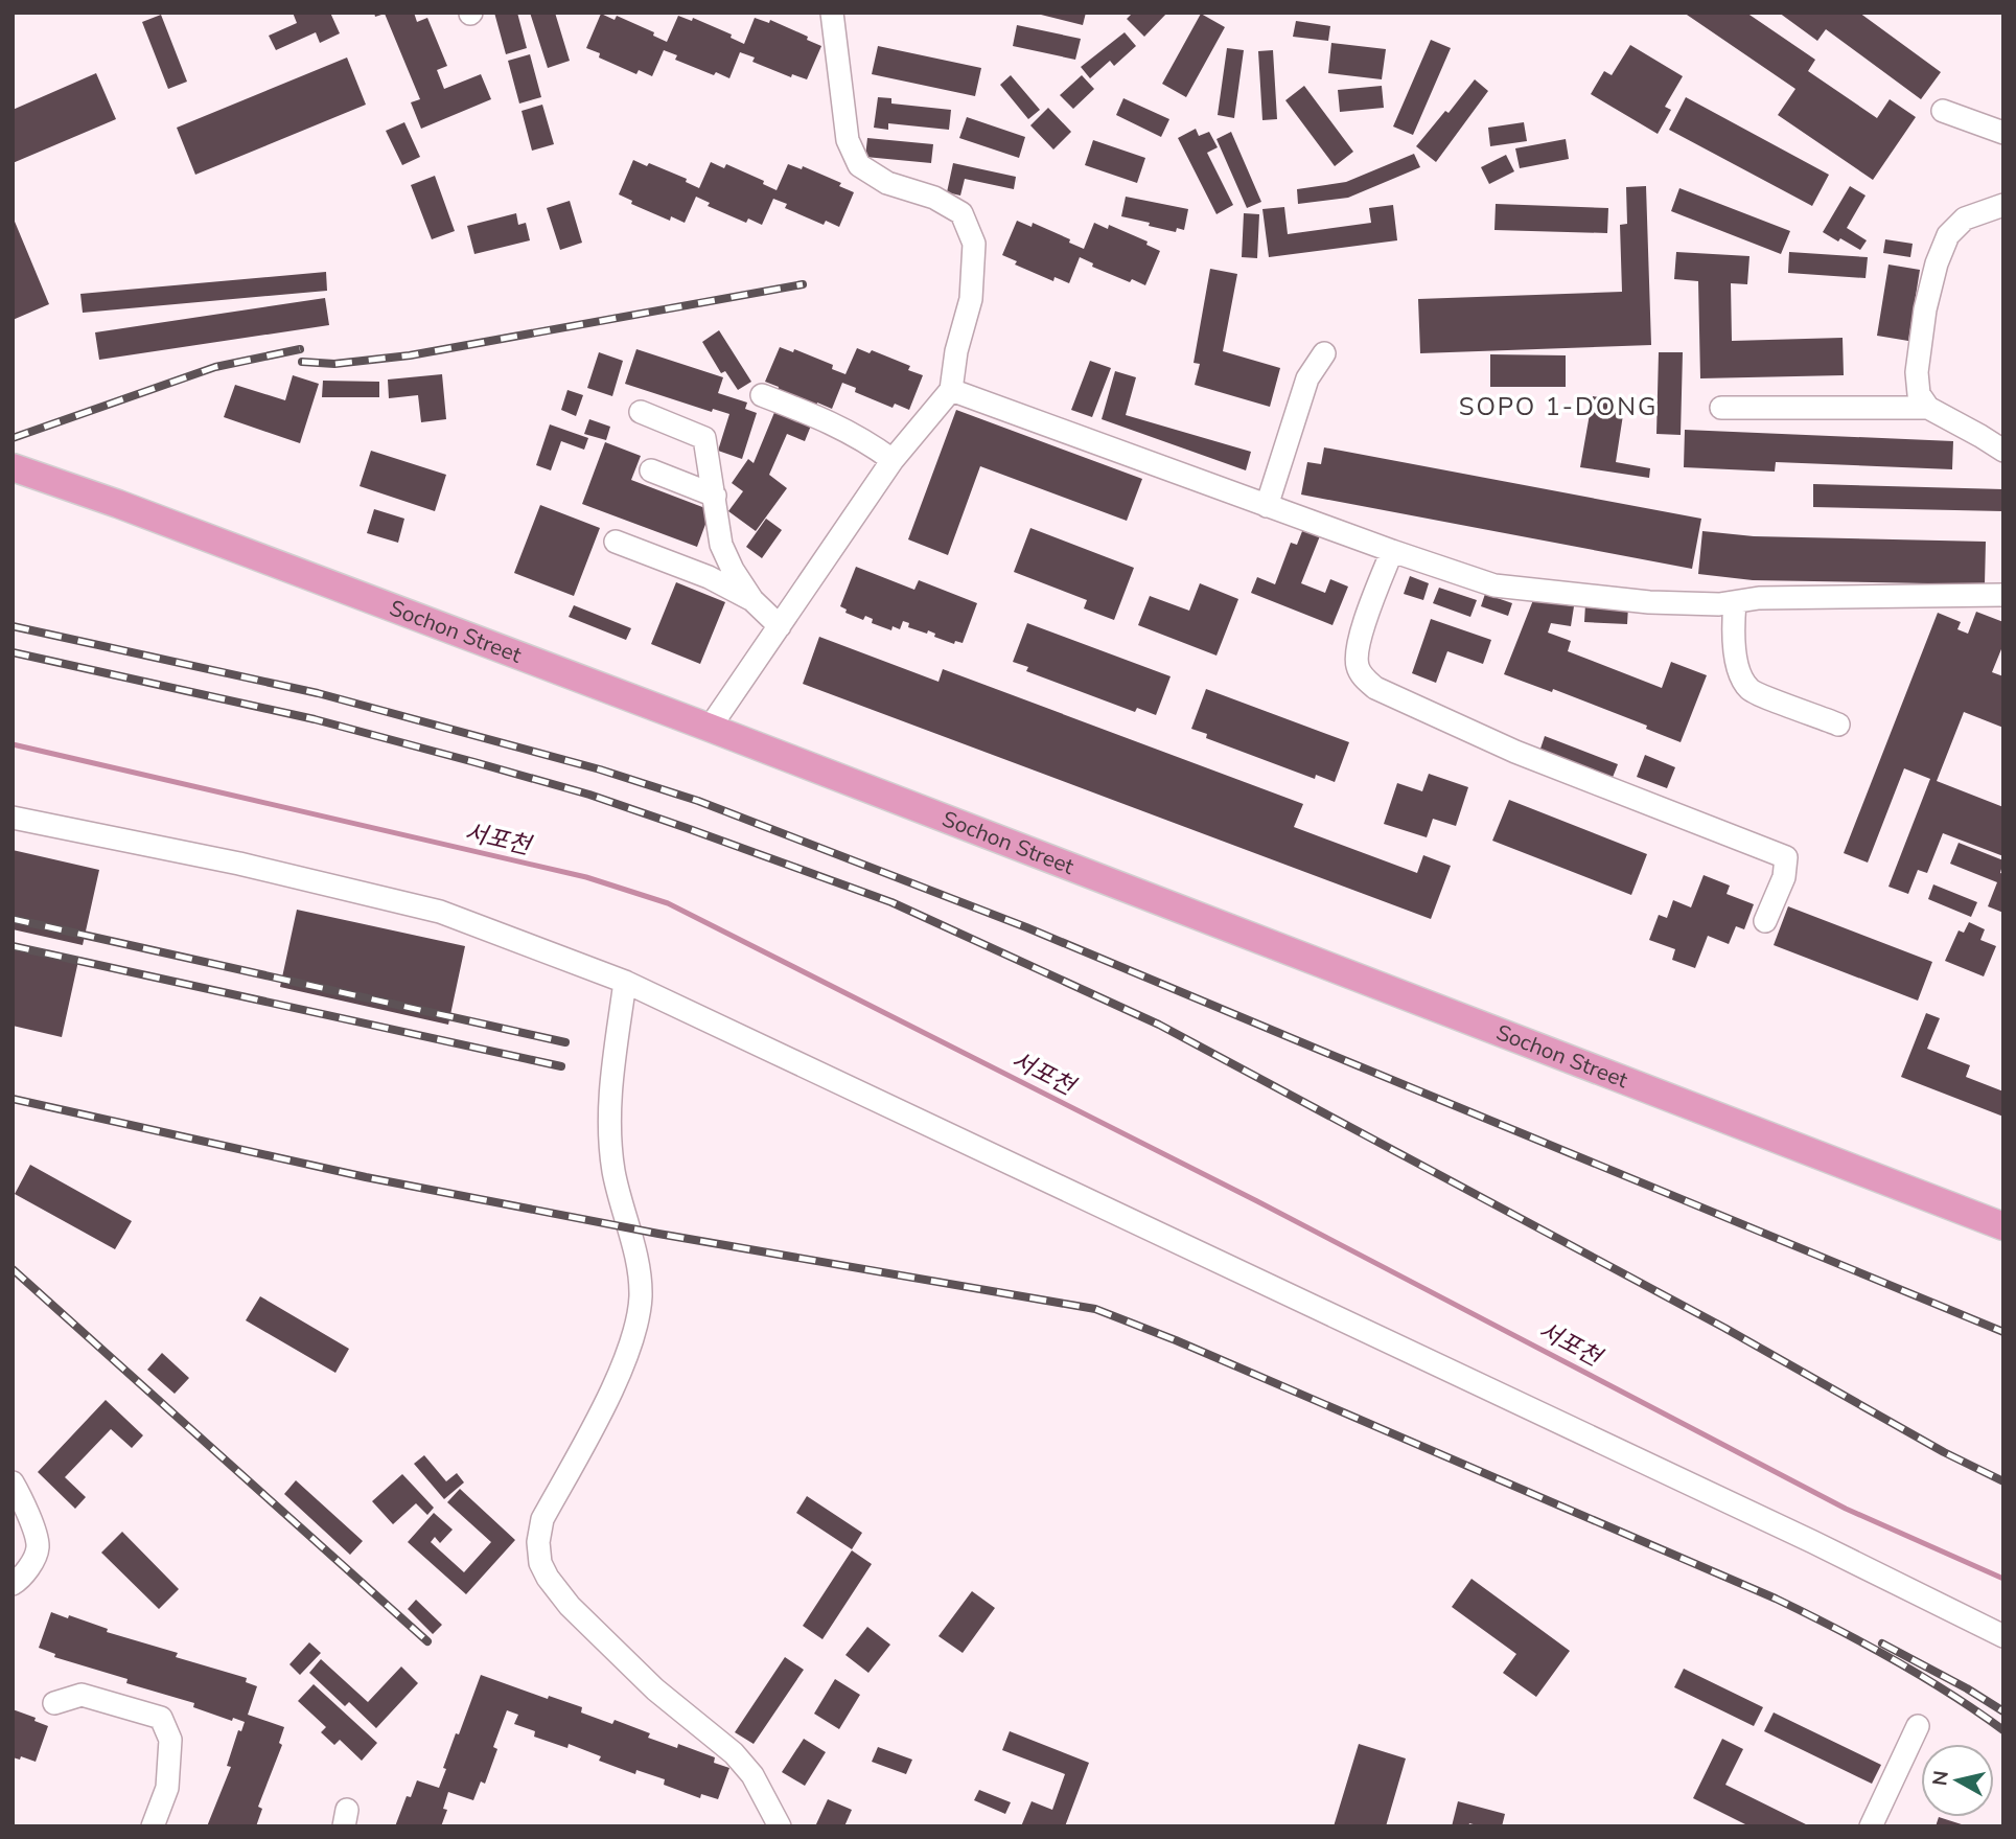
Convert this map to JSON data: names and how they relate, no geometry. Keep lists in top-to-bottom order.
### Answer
{
  "streets": {
    "main road": ["Sochon Street"]
  },
  "districts": ["SOPO 1-DONG"],
  "water": ["서포천"],
  "north": "left"
}
